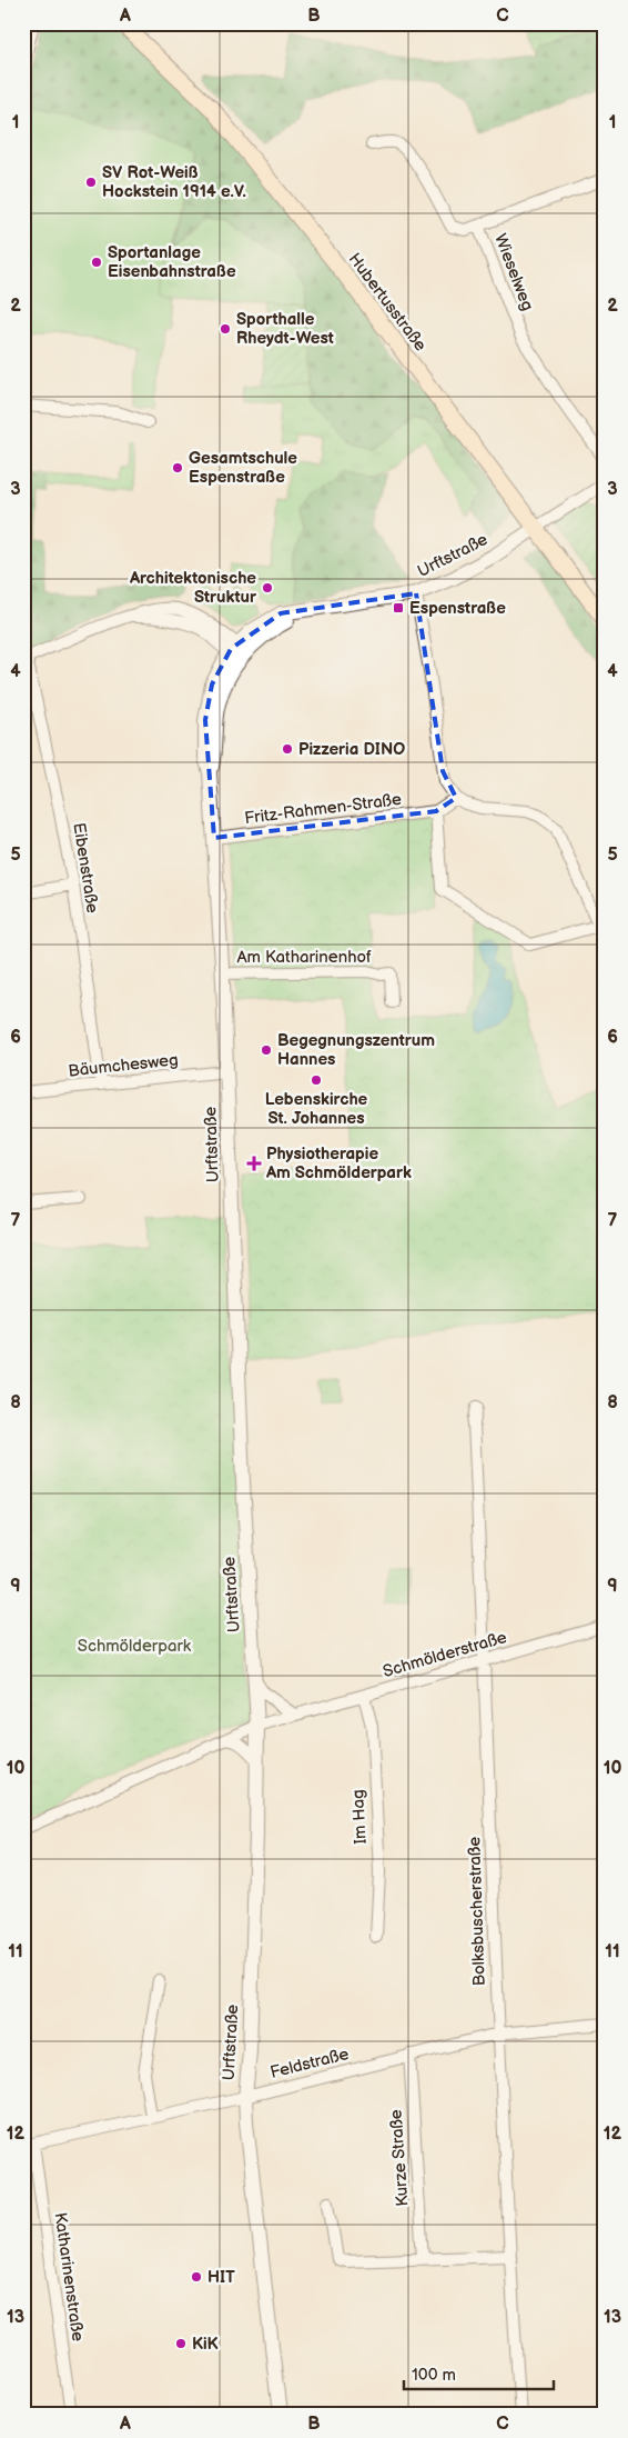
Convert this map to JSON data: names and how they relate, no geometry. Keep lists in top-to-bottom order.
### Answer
{
  "streets": {
    "main road": ["Hubertusstraße"],
    "street": [
      "Wieselweg",
      "Urftstraße",
      "Fritz-Rahmen-Straße",
      "Eibenstraße",
      "Am Katharinenhof",
      "Bäumchesweg",
      "Schmölderstraße",
      "Im Hag",
      "Bolksbuscherstraße",
      "Feldstraße",
      "Kurze Straße",
      "Katharinenstraße"
    ]
  },
  "crossings": [
    ["Hubertusstraße", "Urftstraße"],
    ["Urftstraße", "Fritz-Rahmen-Straße"],
    ["Urftstraße", "Am Katharinenhof"],
    ["Urftstraße", "Bäumchesweg"],
    ["Urftstraße", "Schmölderstraße"],
    ["Urftstraße", "Feldstraße"],
    ["Eibenstraße", "Bäumchesweg"],
    ["Schmölderstraße", "Im Hag"],
    ["Schmölderstraße", "Bolksbuscherstraße"],
    ["Bolksbuscherstraße", "Feldstraße"],
    ["Feldstraße", "Kurze Straße"],
    ["Feldstraße", "Katharinenstraße"]
  ],
  "parks": ["Schmölderpark"],
  "places": {
    "other": [
      "SV Rot-Weiß Hockstein 1914 e.V.",
      "Sportanlage Eisenbahnstraße",
      "Sporthalle Rheydt-West",
      "Gesamtschule Espenstraße",
      "Architektonische Struktur",
      "Pizzeria DINO",
      "Begegnungszentrum Hannes",
      "Lebenskirche St. Johannes",
      "HIT",
      "KiK"
    ],
    "transit": ["Espenstraße"],
    "health": ["Physiotherapie Am Schmölderpark"]
  },
  "scale_bar": "100 m",
  "grid": {
    "columns": ["A", "B", "C"],
    "rows": [
      "1",
      "2",
      "3",
      "4",
      "5",
      "6",
      "7",
      "8",
      "9",
      "10",
      "11",
      "12",
      "13"
    ]
  }
}
